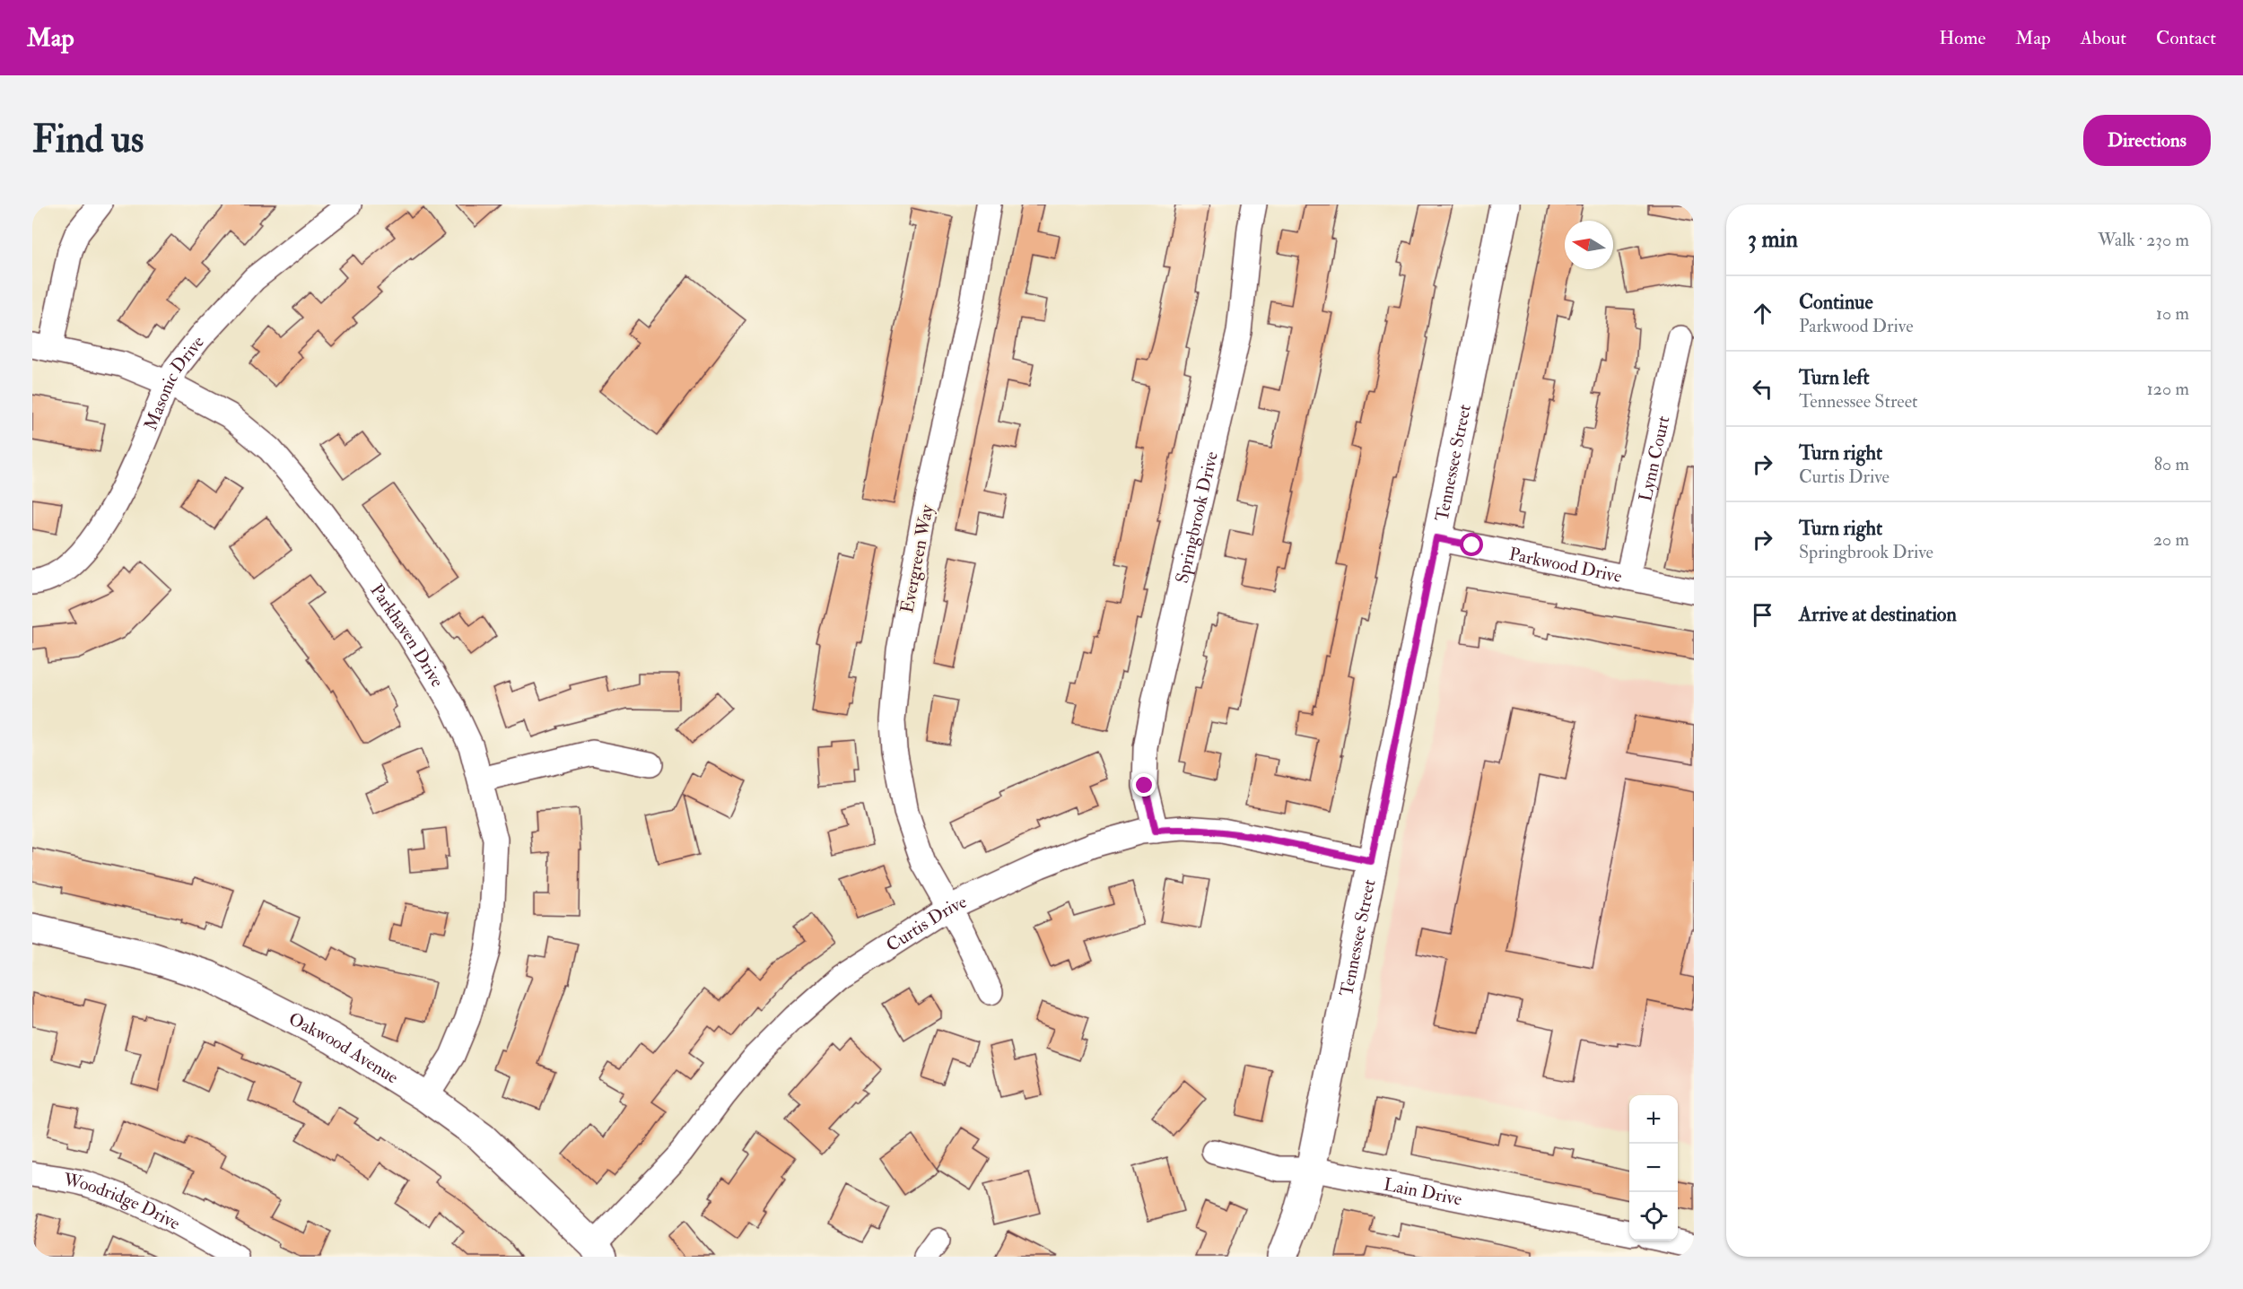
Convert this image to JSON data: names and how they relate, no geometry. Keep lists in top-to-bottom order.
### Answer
{
  "streets": {
    "main road": ["Tennessee Street", "Oakwood Avenue"],
    "street": [
      "Masonic Drive",
      "Lynn Court",
      "Springbrook Drive",
      "Evergreen Way",
      "Parkwood Drive",
      "Parkhaven Drive",
      "Curtis Drive",
      "Lain Drive",
      "Woodridge Drive"
    ]
  },
  "crossings": [
    ["Masonic Drive", "Parkhaven Drive"],
    ["Lynn Court", "Parkwood Drive"],
    ["Tennessee Street", "Parkwood Drive"],
    ["Tennessee Street", "Curtis Drive"],
    ["Tennessee Street", "Lain Drive"],
    ["Springbrook Drive", "Curtis Drive"],
    ["Evergreen Way", "Curtis Drive"],
    ["Parkhaven Drive", "Oakwood Avenue"],
    ["Curtis Drive", "Oakwood Avenue"]
  ],
  "north": "left",
  "page": {
    "header": "Map",
    "nav": [
      "Home",
      "Map",
      "About",
      "Contact"
    ],
    "buttons": "Directions",
    "title": "Find us",
    "heading": ["3 min", "Walk · 230 m"],
    "list": [
      ["Continue", "Parkwood Drive", "10 m"],
      ["Turn left", "Tennessee Street", "120 m"],
      ["Turn right", "Curtis Drive", "80 m"],
      ["Turn right", "Springbrook Drive", "20 m"],
      "Arrive at destination"
    ],
    "map_buttons": ["+", "−"]
  }
}
